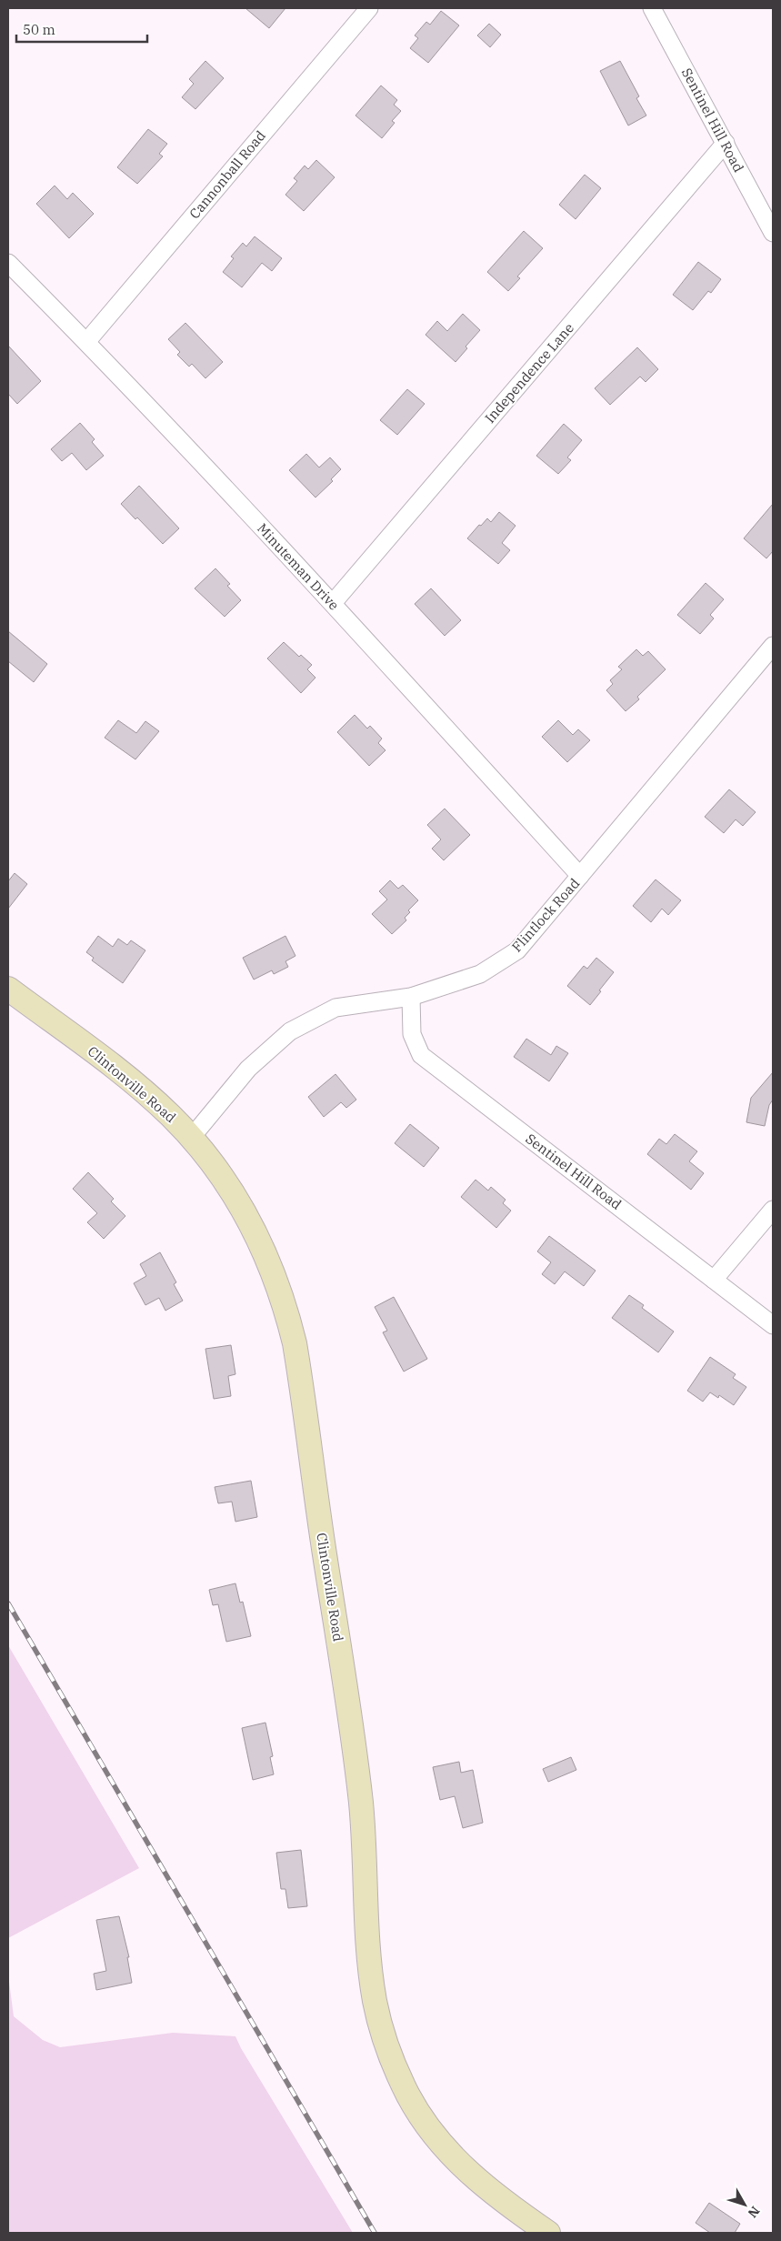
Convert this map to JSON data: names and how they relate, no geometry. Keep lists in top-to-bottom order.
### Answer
{
  "streets": {
    "street": [
      "Sentinel Hill Road",
      "Cannonball Road",
      "Independence Lane",
      "Minuteman Drive",
      "Flintlock Road",
      "Clintonville Road"
    ]
  },
  "crossings": [
    ["Sentinel Hill Road", "Independence Lane"],
    ["Sentinel Hill Road", "Flintlock Road"],
    ["Cannonball Road", "Minuteman Drive"],
    ["Independence Lane", "Minuteman Drive"],
    ["Minuteman Drive", "Flintlock Road"],
    ["Flintlock Road", "Clintonville Road"]
  ],
  "scale_bar": "50 m",
  "north": "bottom right"
}
